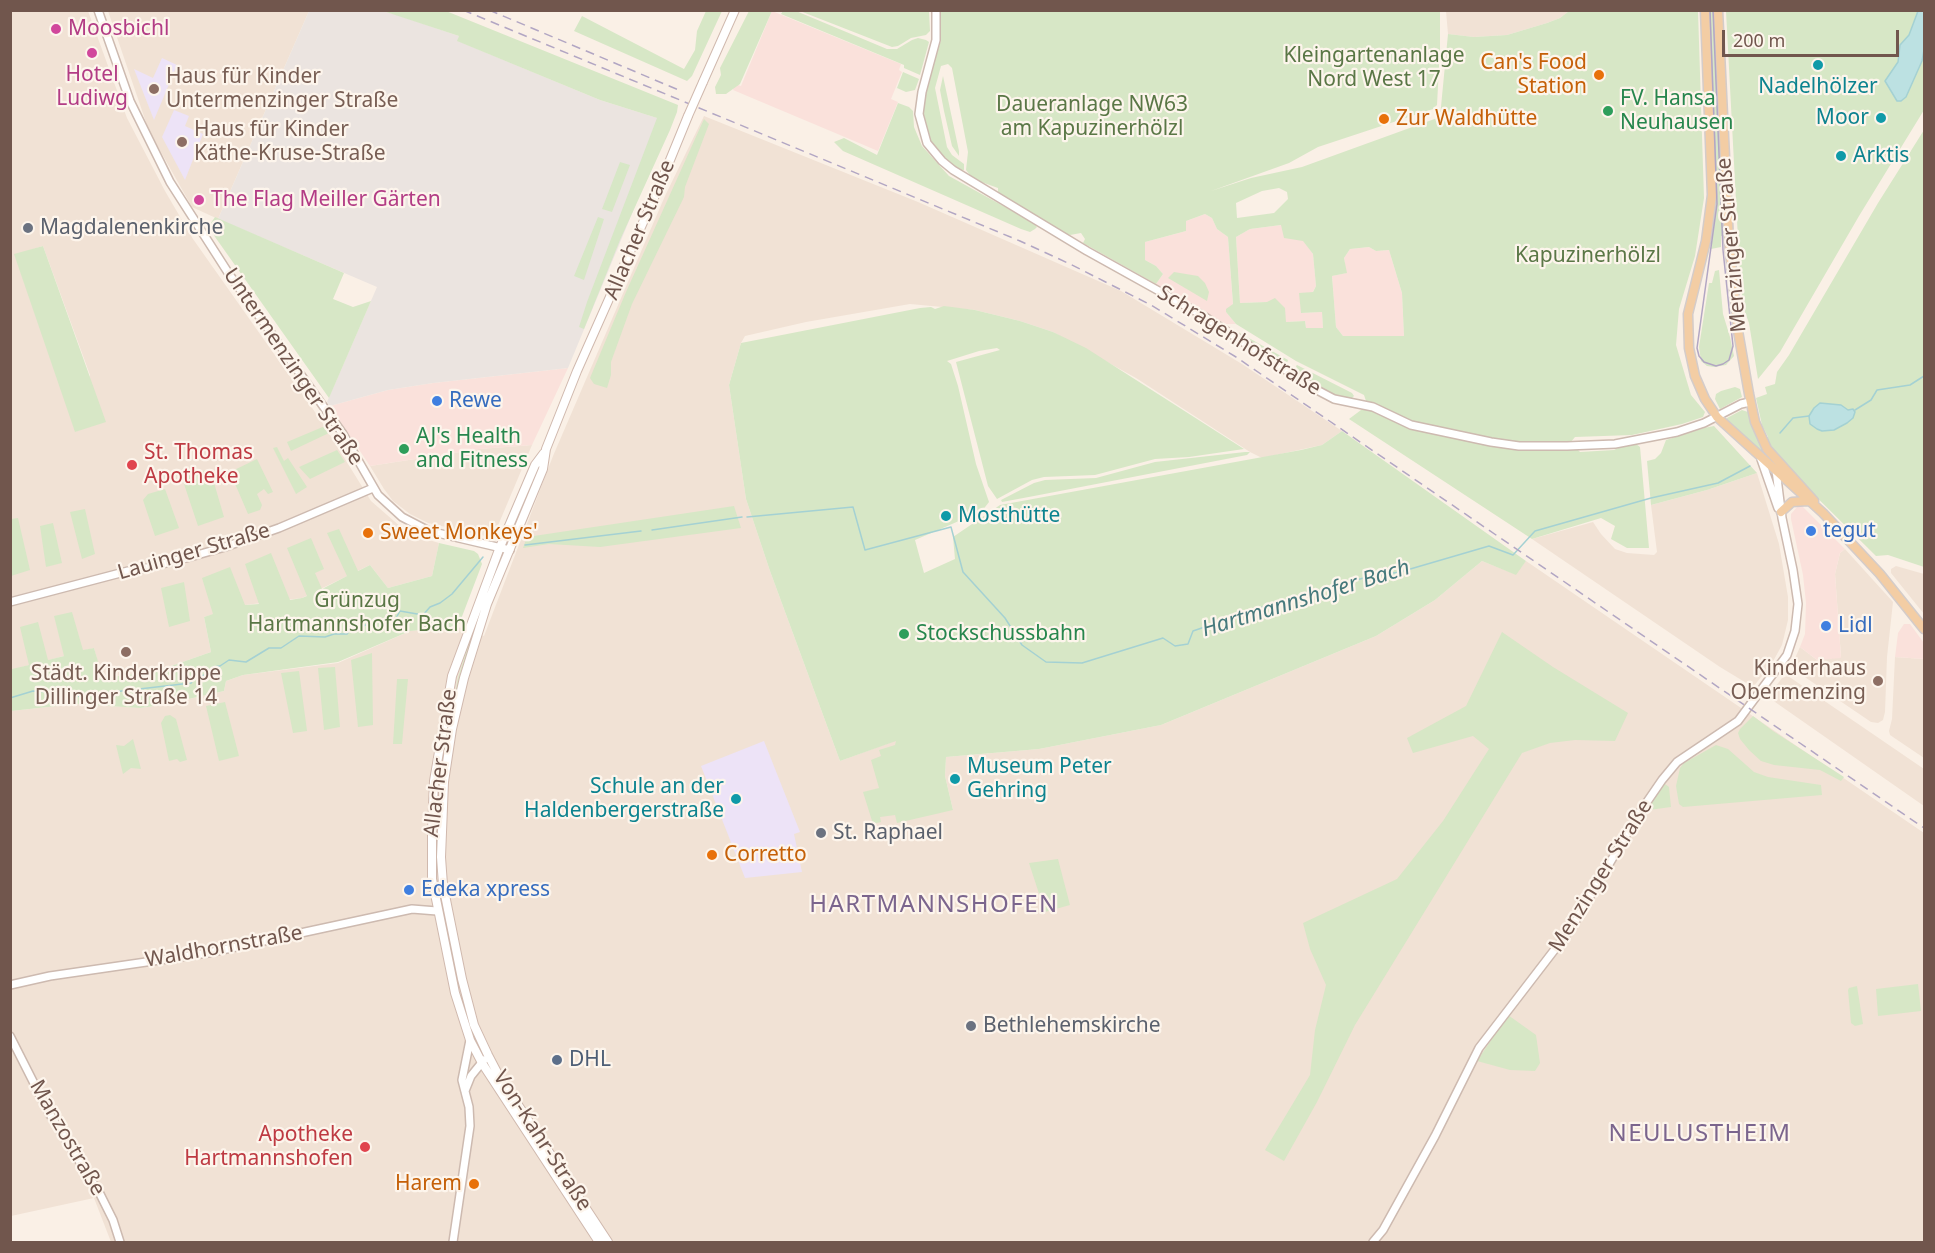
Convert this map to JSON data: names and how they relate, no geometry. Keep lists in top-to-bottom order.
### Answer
{
  "streets": {
    "main road": ["Allacher Straße", "Menzinger Straße", "Von-Kahr-Straße"],
    "street": [
      "Schragenhofstraße",
      "Untermenzinger Straße",
      "Lauinger Straße",
      "Waldhornstraße",
      "Manzostraße"
    ]
  },
  "crossings": [
    ["Allacher Straße", "Untermenzinger Straße"],
    ["Allacher Straße", "Waldhornstraße"],
    ["Allacher Straße", "Von-Kahr-Straße"],
    ["Menzinger Straße", "Schragenhofstraße"],
    ["Untermenzinger Straße", "Lauinger Straße"]
  ],
  "districts": ["HARTMANNSHOFEN", "NEULUSTHEIM"],
  "water": ["Hartmannshofer Bach"],
  "parks": [
    "Kleingartenanlage Nord West 17",
    "Daueranlage NW63 am Kapuzinerhölzl",
    "Kapuzinerhölzl",
    "Grünzug Hartmannshofer Bach"
  ],
  "places": [
    "Moosbichl",
    "Hotel Ludiwg",
    "Nadelhölzer",
    "Can's Food Station",
    "Haus für Kinder Untermenzinger Straße",
    "FV. Hansa Neuhausen",
    "Moor",
    "Zur Waldhütte",
    "Haus für Kinder Käthe-Kruse-Straße",
    "Arktis",
    "The Flag Meiller Gärten",
    "Magdalenenkirche",
    "Rewe",
    "AJ's Health and Fitness",
    "St. Thomas Apotheke",
    "Mosthütte",
    "tegut",
    "Sweet Monkeys'",
    "Lidl",
    "Stockschussbahn",
    "Städt. Kinderkrippe Dillinger Straße 14",
    "Kinderhaus Obermenzing",
    "Museum Peter Gehring",
    "Schule an der Haldenbergerstraße",
    "St. Raphael",
    "Corretto",
    "Edeka xpress",
    "Bethlehemskirche",
    "DHL",
    "Apotheke Hartmannshofen",
    "Harem"
  ],
  "scale_bar": "200 m"
}
